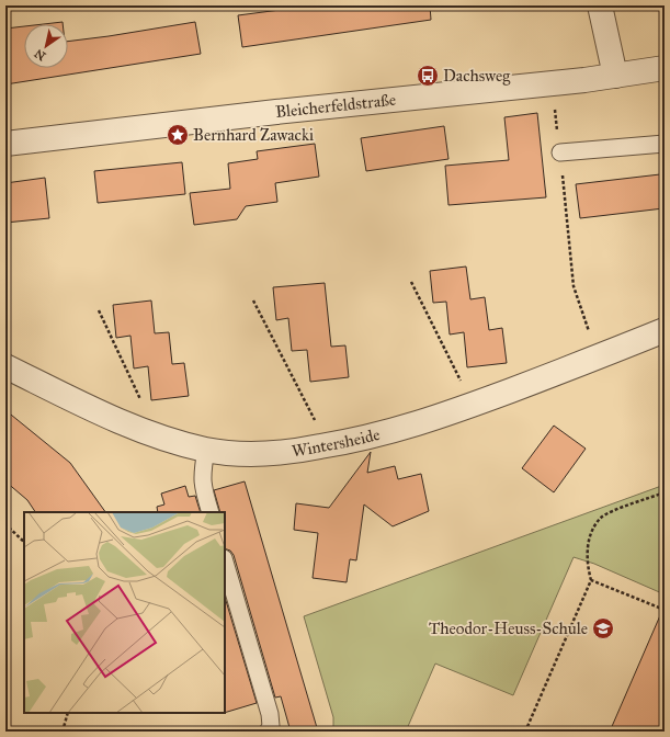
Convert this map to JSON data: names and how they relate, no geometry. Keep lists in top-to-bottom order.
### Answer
{
  "streets": {
    "street": ["Bleicherfeldstraße", "Wintersheide"]
  },
  "places": {
    "bus stop": ["Dachsweg"],
    "place": ["Bernhard Zawacki"],
    "school or university": ["Theodor-Heuss-Schule"]
  },
  "north": "bottom left"
}
